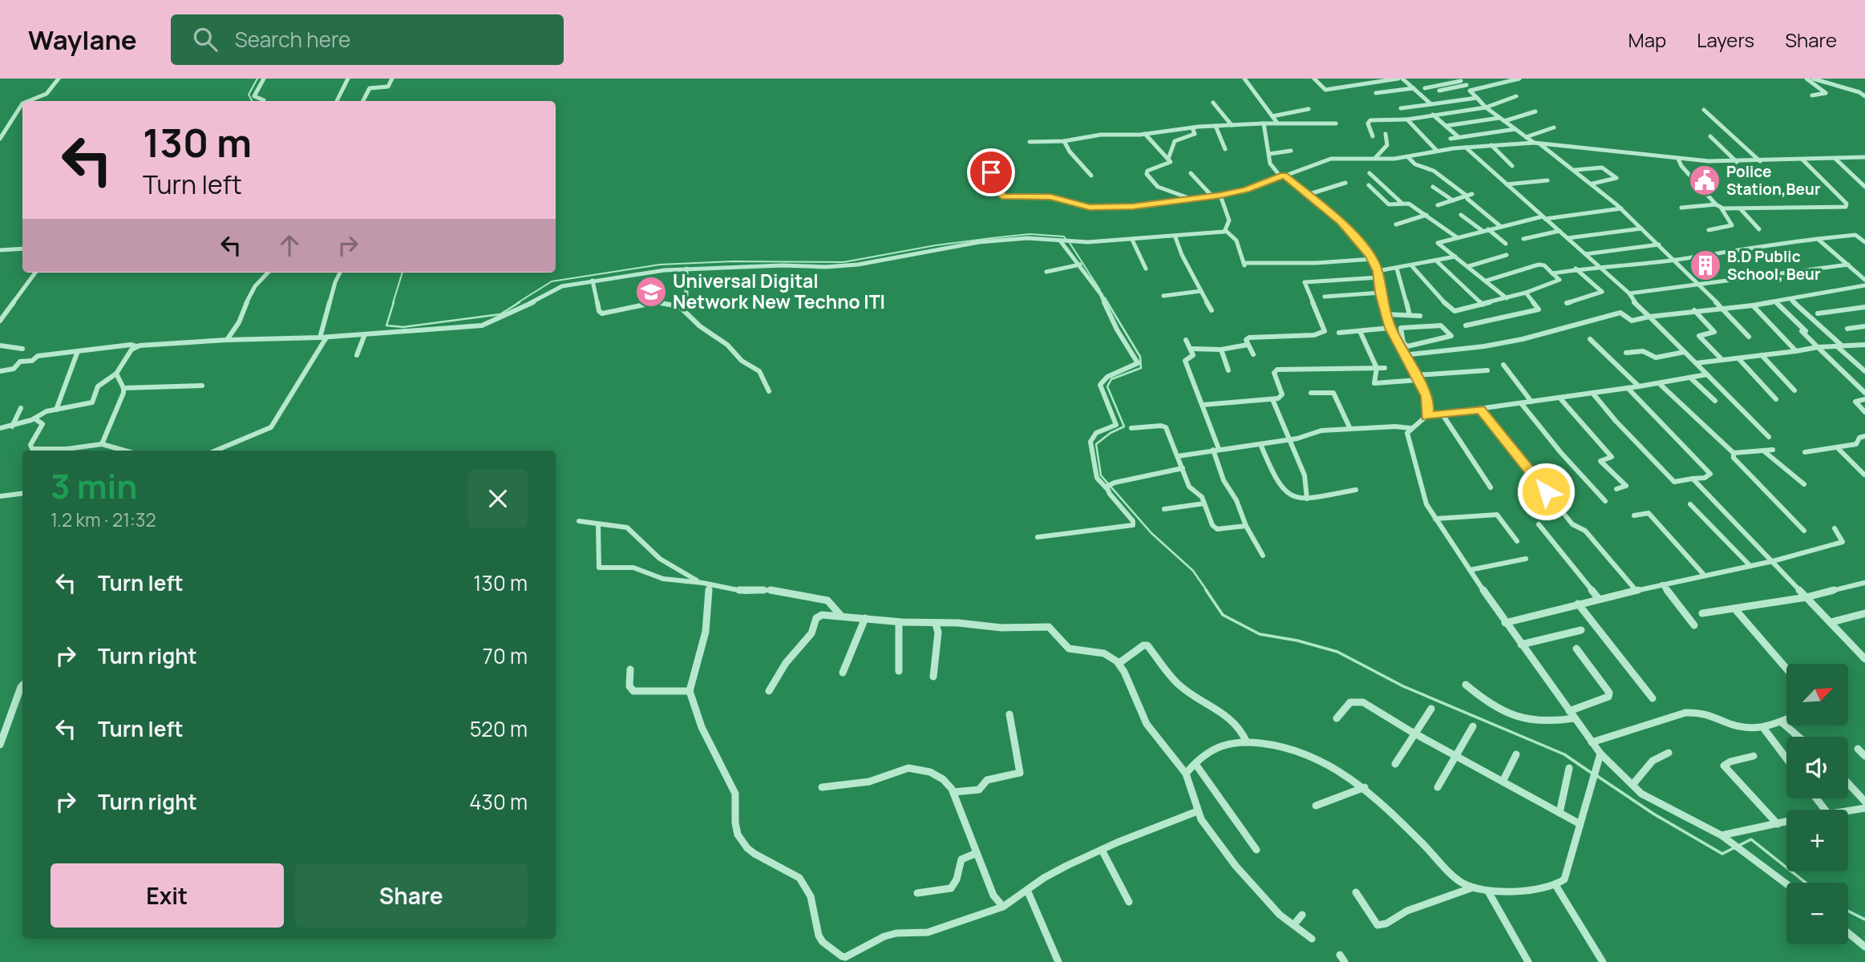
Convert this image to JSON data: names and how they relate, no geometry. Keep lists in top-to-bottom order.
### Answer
{
  "places": {
    "public building": ["Police Station,Beur"],
    "building": ["B.D Public School, Beur"],
    "school or university": ["Universal Digital Network New Techno ITI"]
  },
  "north": "top right",
  "page": {
    "header": "Waylane",
    "search": "Search here",
    "nav": ["Map", "Layers", "Share"],
    "turn": ["130 m", "Turn left"],
    "heading": ["3 min", "1.2 km · 21:32"],
    "list": [
      {
        "name": "Turn left",
        "value": "130 m"
      },
      {
        "name": "Turn right",
        "value": "70 m"
      },
      {
        "name": "Turn left",
        "value": "520 m"
      },
      {
        "name": "Turn right",
        "value": "430 m"
      }
    ],
    "map_buttons": ["+", "−"],
    "buttons": ["Exit", "Share"]
  }
}
